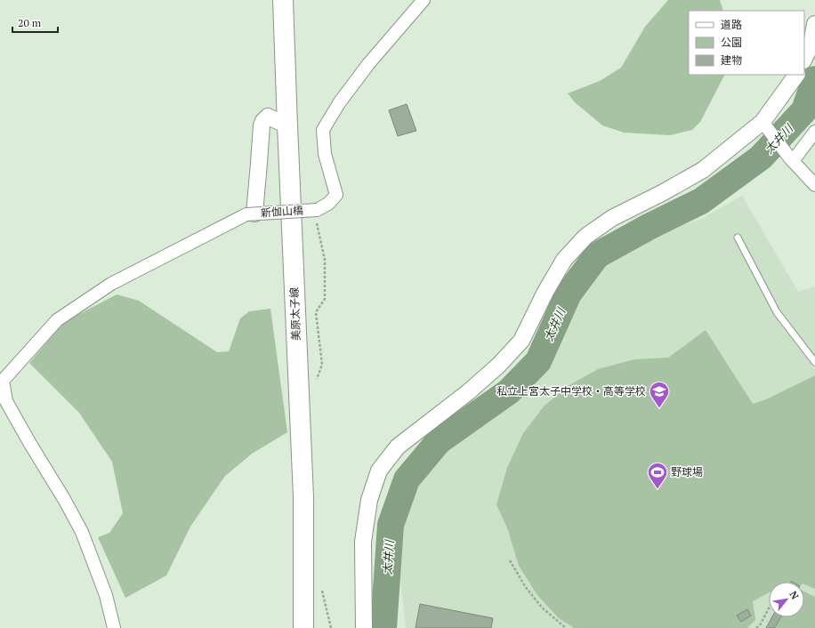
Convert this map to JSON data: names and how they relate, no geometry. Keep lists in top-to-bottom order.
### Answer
{
  "streets": {
    "main road": ["美原太子線"],
    "street": ["新伽山橋"]
  },
  "water": ["太井川"],
  "places": {
    "school or university": ["私立上宮太子中学校・高等学校"],
    "sports": ["野球場"]
  },
  "legend": ["道路", "公園", "建物"],
  "scale_bar": "20 m",
  "north": "top right"
}
